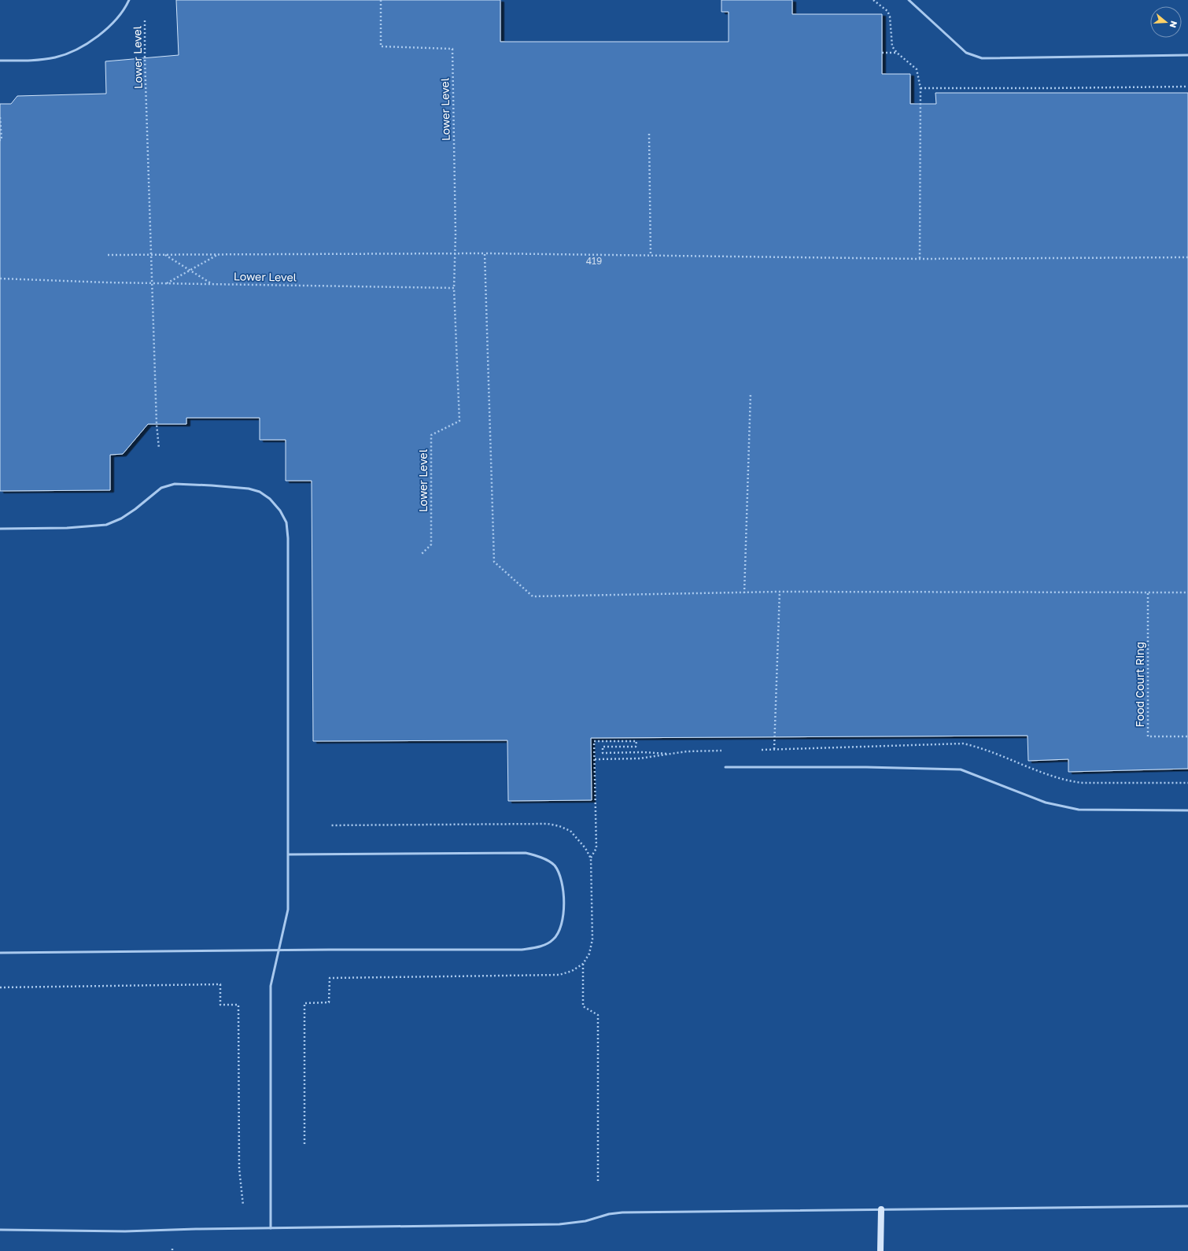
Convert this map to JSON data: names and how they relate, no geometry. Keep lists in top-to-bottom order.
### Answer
{
  "streets": {
    "path": ["Lower Level", "Food Court Ring"]
  },
  "house_numbers": ["419"],
  "north": "right"
}
